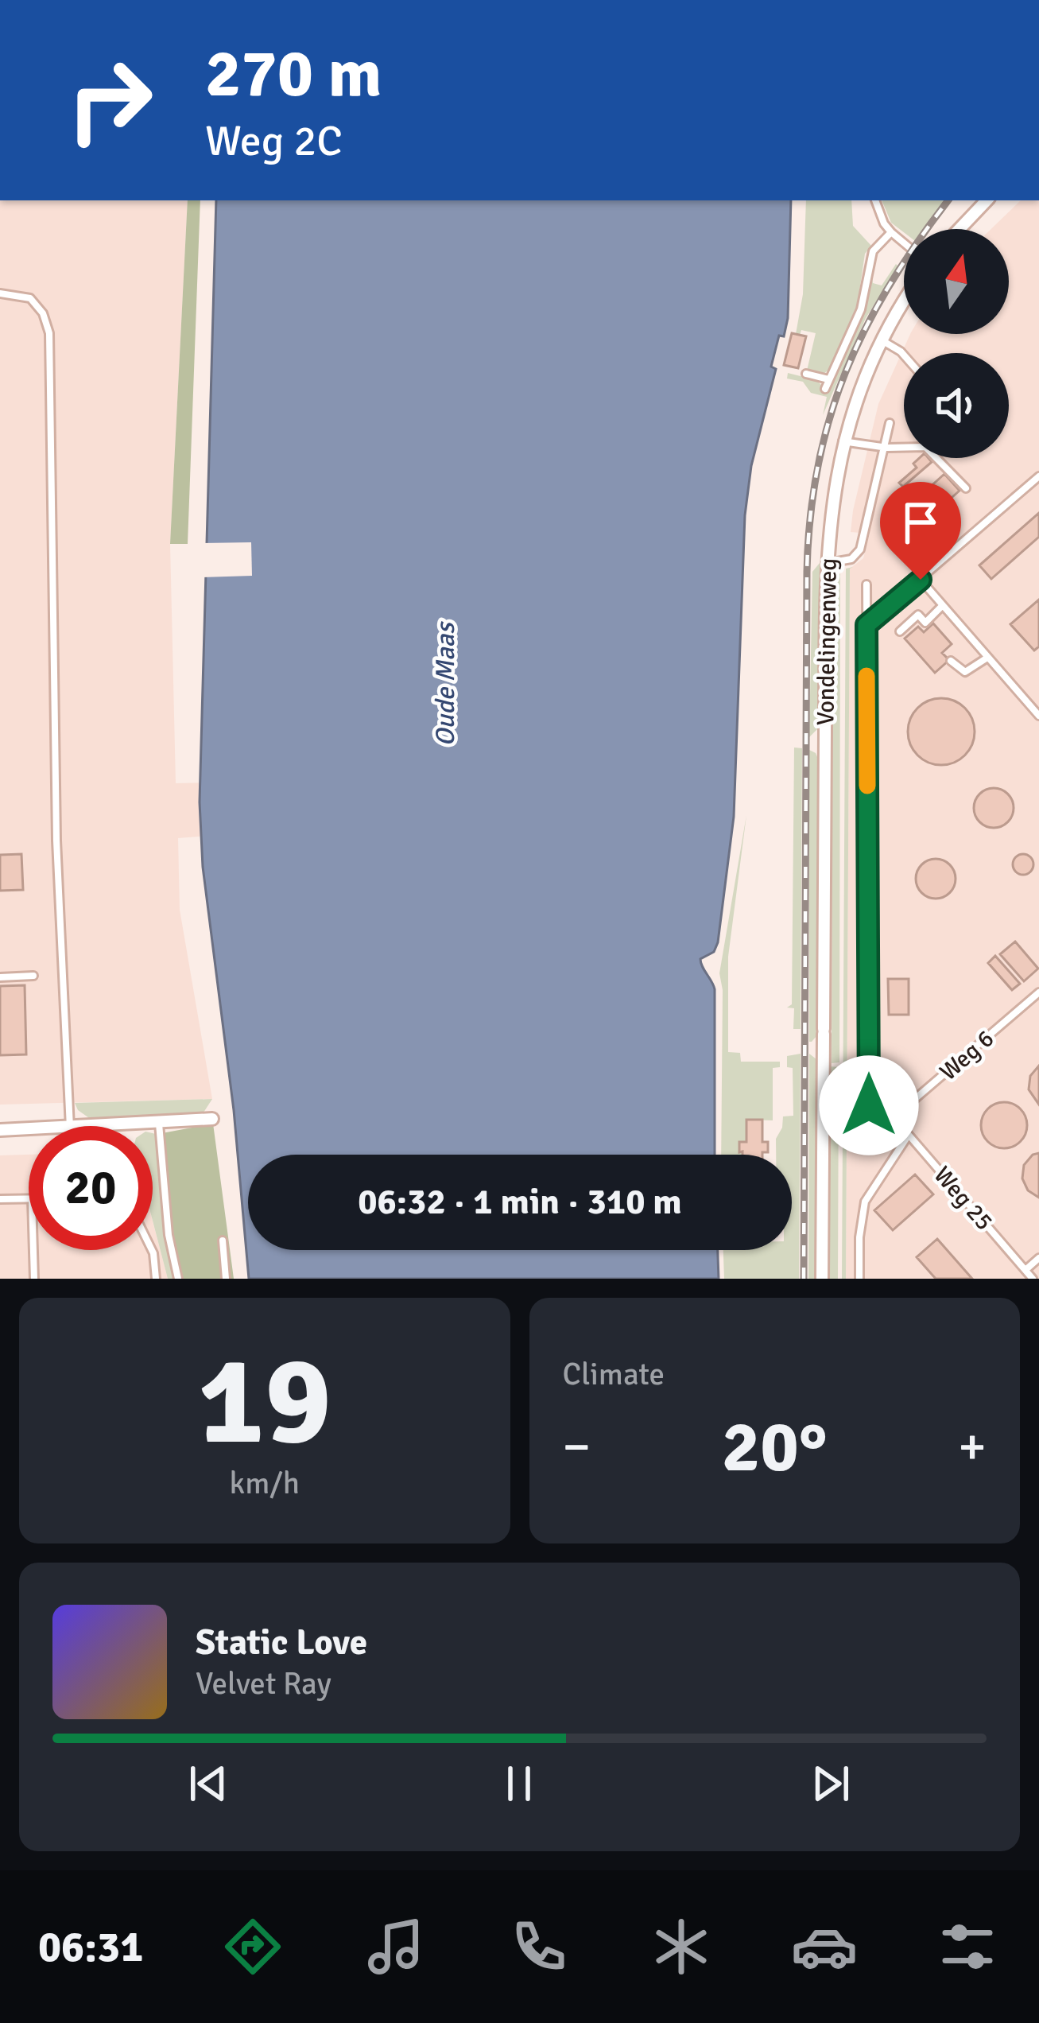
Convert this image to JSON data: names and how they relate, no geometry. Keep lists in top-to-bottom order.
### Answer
{
  "streets": {
    "street": ["Vondelingenweg"],
    "lane": ["Weg 6", "Weg 25"]
  },
  "crossings": [
    ["Weg 6", "Weg 25"]
  ],
  "water": ["Oude Maas"],
  "north": "top",
  "page": {
    "turn": ["270 m", "Weg 2C"],
    "limit": "20",
    "trip": "06:32 · 1 min · 310 m",
    "tile": [
      ["19", "km/h"],
      "Climate"
    ],
    "heat": ["−", "20°", "+"],
    "song": ["Static Love", "Velvet Ray"],
    "tabs": "06:31"
  }
}
